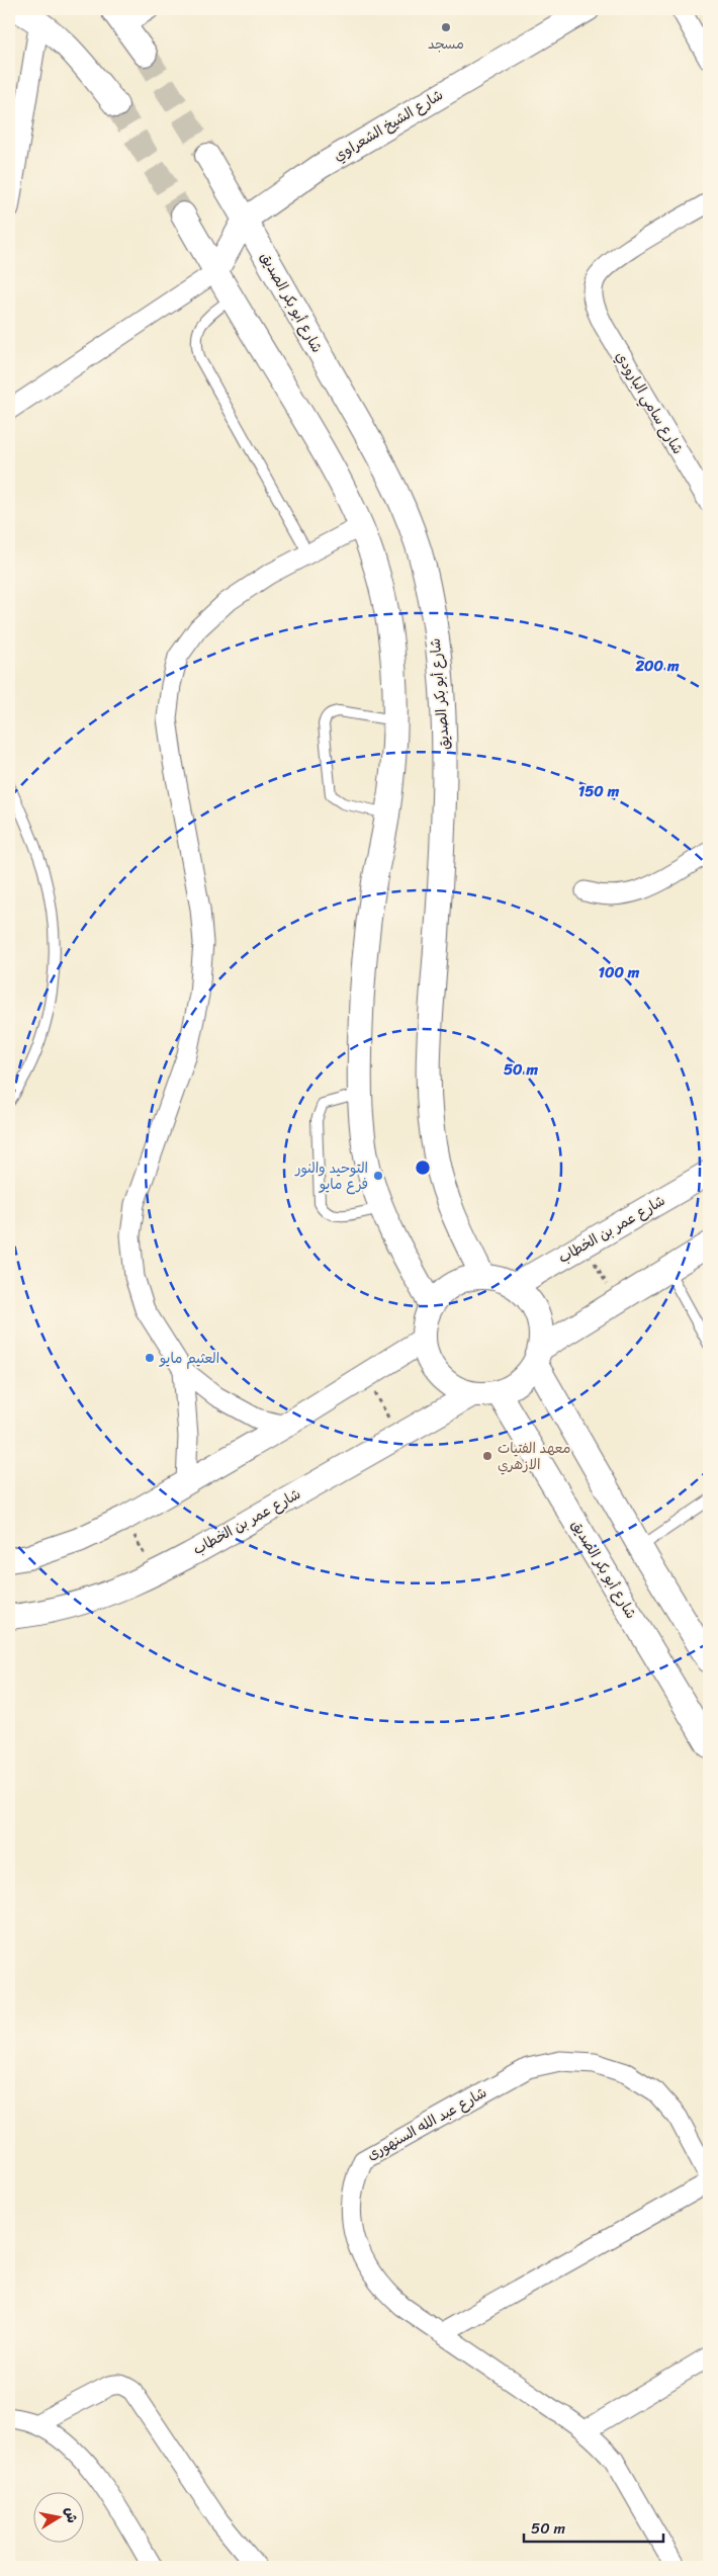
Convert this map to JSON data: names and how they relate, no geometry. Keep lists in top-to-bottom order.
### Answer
{
  "streets": {
    "street": [
      "شارع الشيخ الشعراوي",
      "شارع أبو بكر الصديق",
      "شارع سامي البارودي",
      "شارع عمر بن الخطاب",
      "شارع عبد الله السنهورى"
    ]
  },
  "crossings": [
    ["شارع الشيخ الشعراوي", "شارع أبو بكر الصديق"],
    ["شارع أبو بكر الصديق", "شارع عمر بن الخطاب"]
  ],
  "places": [
    "مسجد",
    "التوحيد والنور فرع مايو",
    "العثيم مايو",
    "معهد الفتيات الازهري"
  ],
  "scale_bar": "50 m",
  "north": "right",
  "rings": [
    "200 m",
    "150 m",
    "100 m",
    "50 m"
  ]
}
